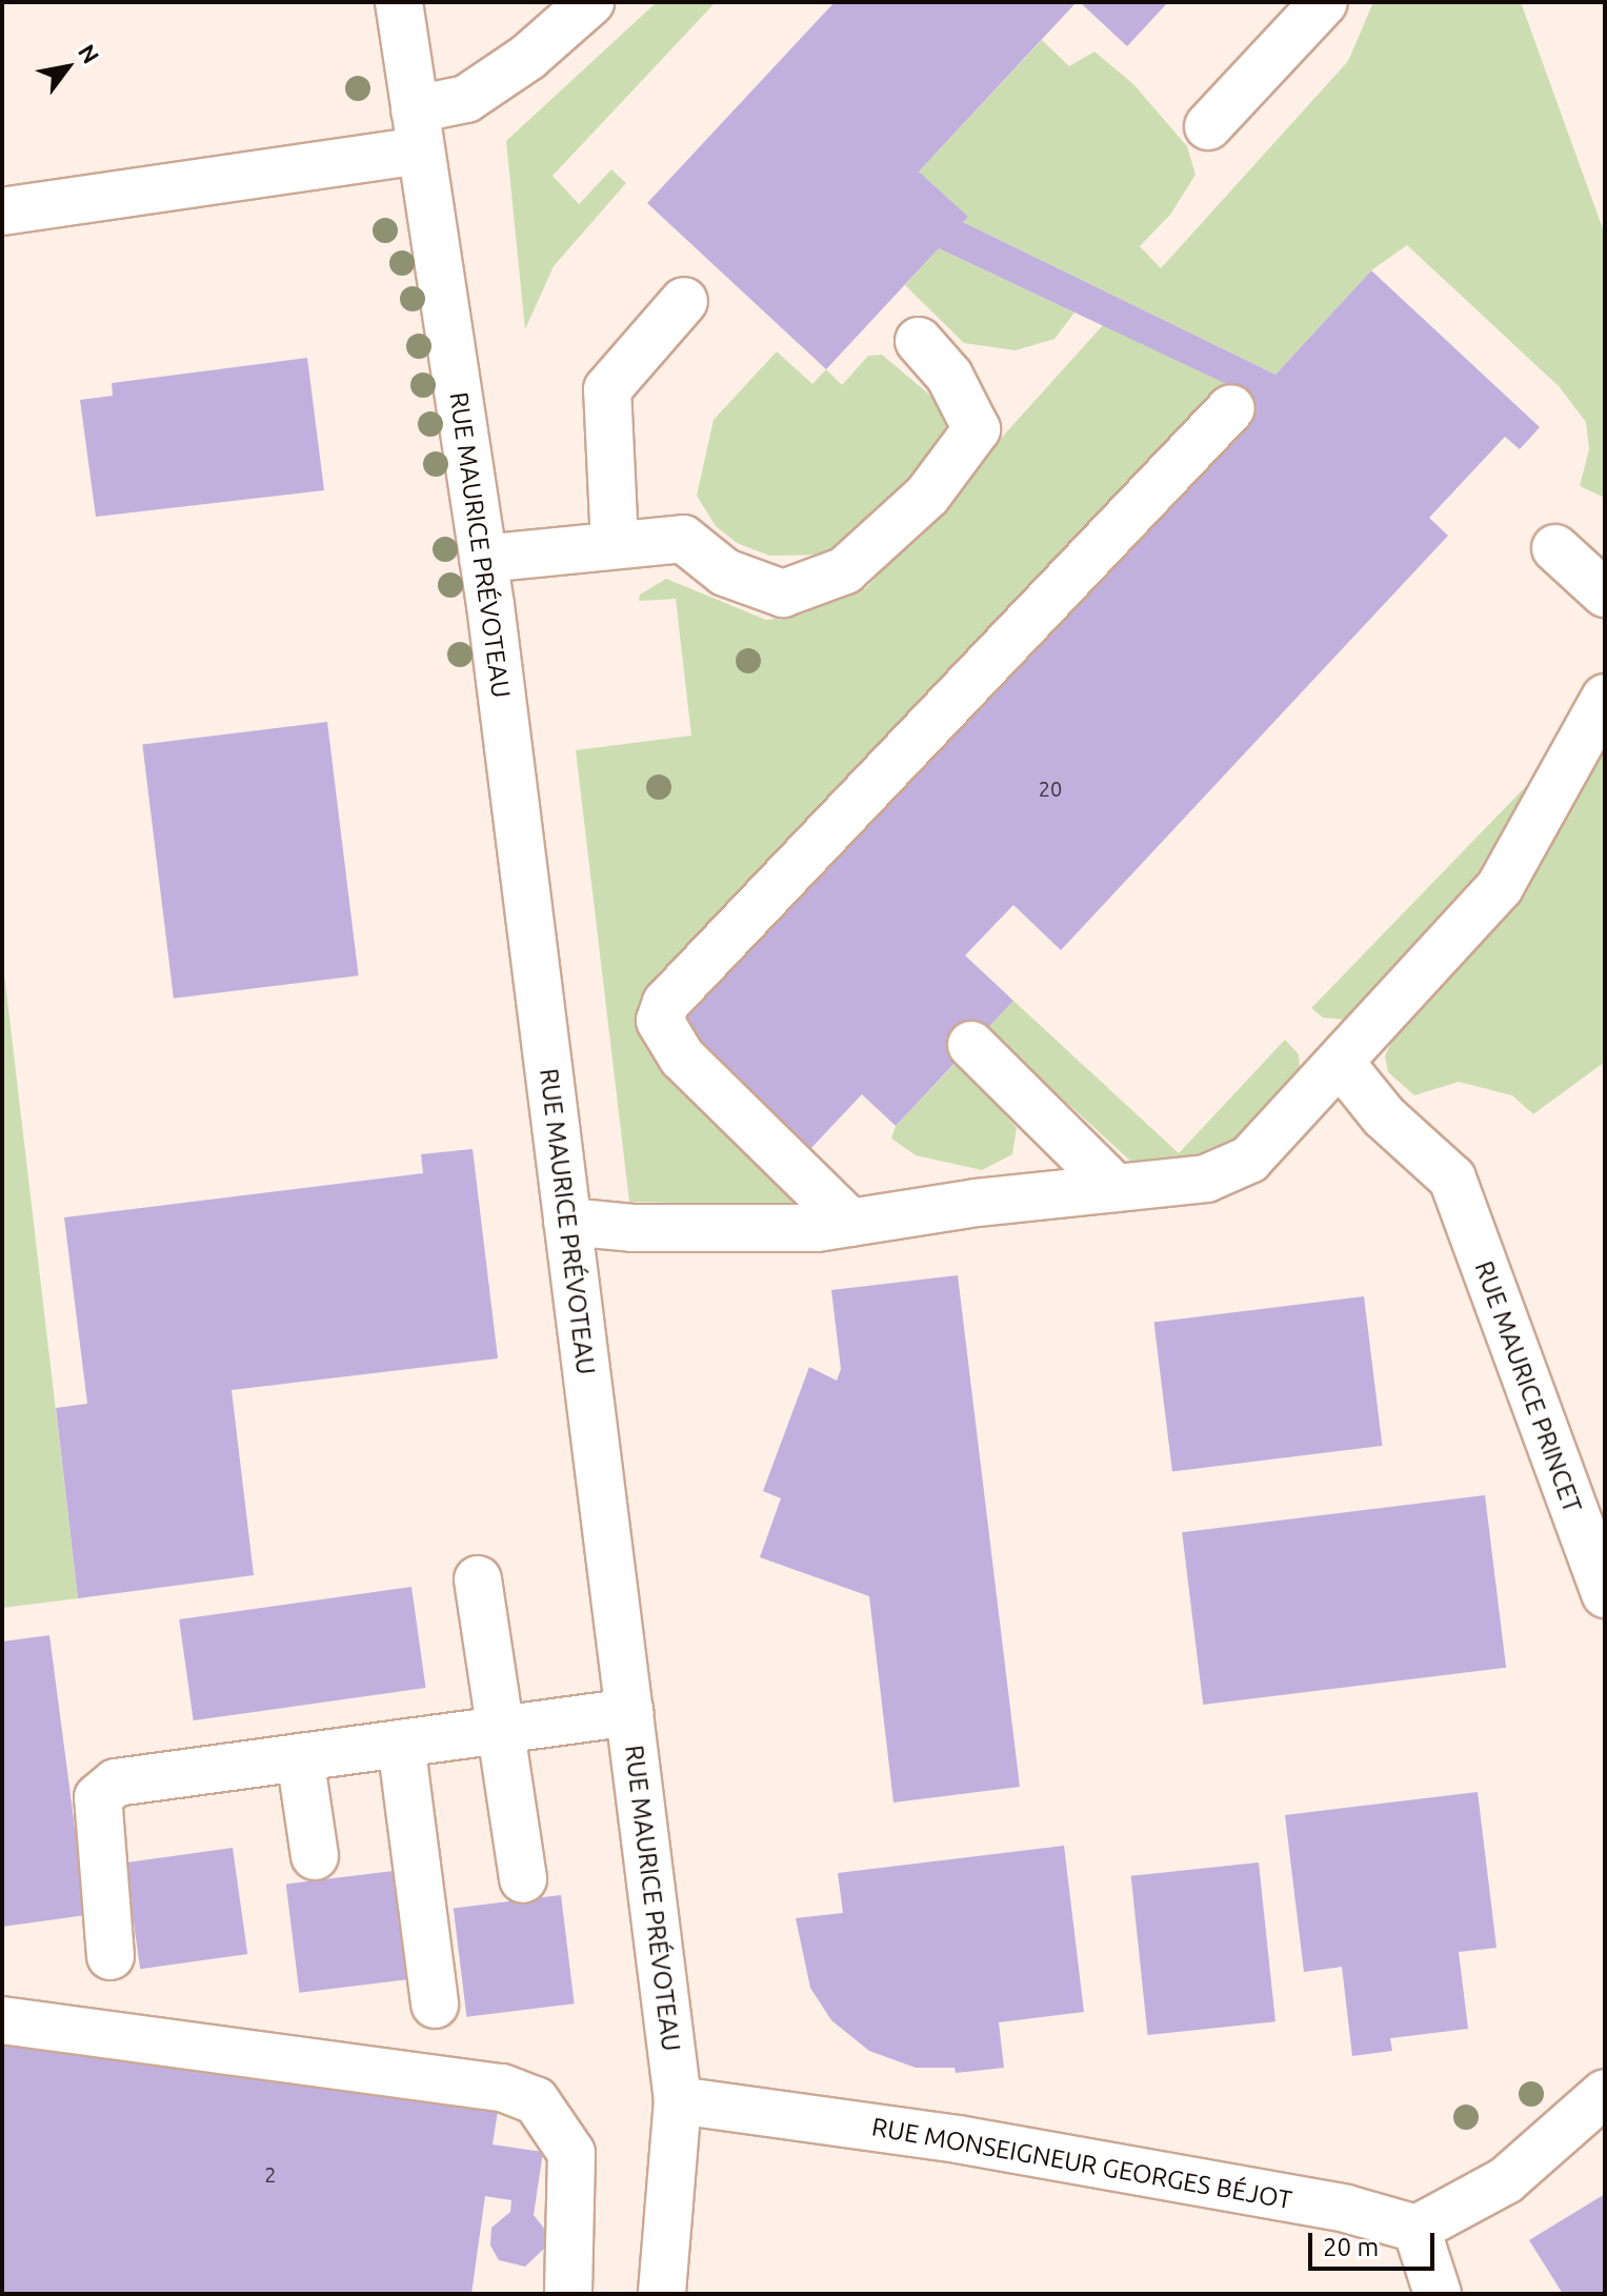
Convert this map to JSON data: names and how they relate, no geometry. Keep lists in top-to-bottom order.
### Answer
{
  "streets": {
    "street": ["RUE MAURICE PRÉVOTEAU", "RUE MAURICE PRINCET", "RUE MONSEIGNEUR GEORGES BÉJOT"]
  },
  "crossings": [
    ["RUE MAURICE PRÉVOTEAU", "RUE MONSEIGNEUR GEORGES BÉJOT"]
  ],
  "house_numbers": ["20", "2"],
  "scale_bar": "20 m",
  "north": "top right"
}
